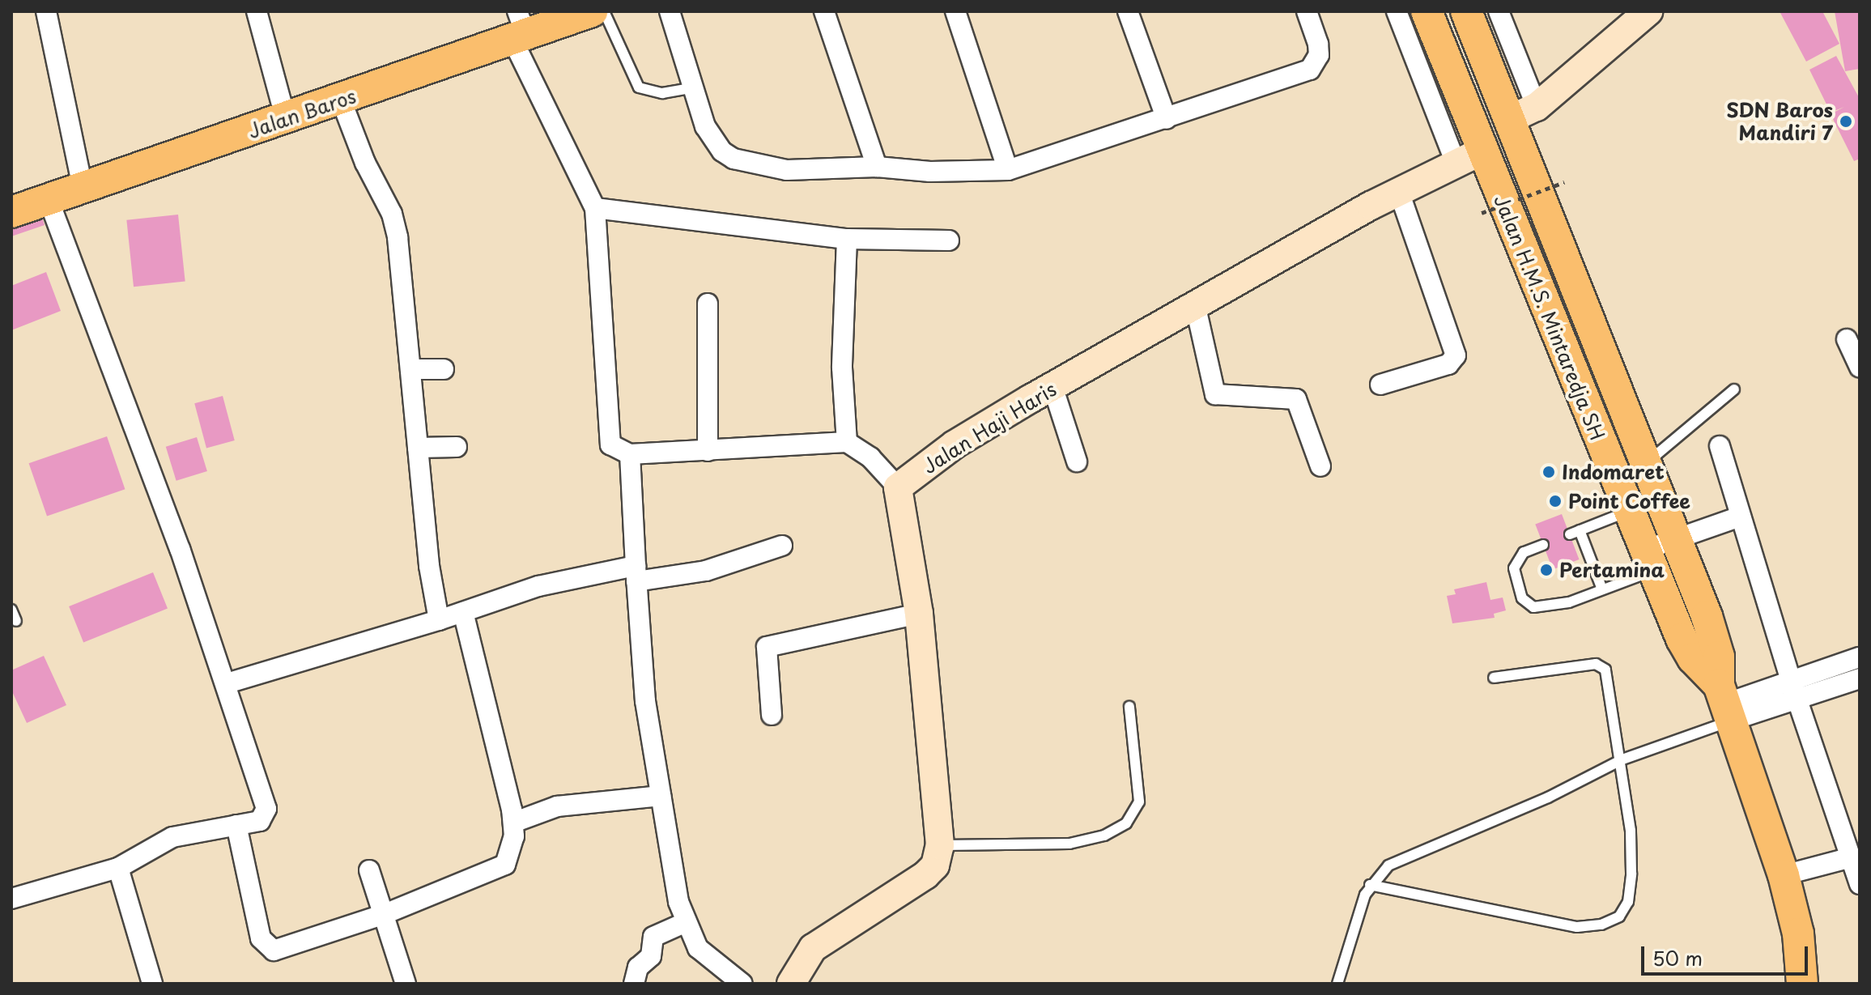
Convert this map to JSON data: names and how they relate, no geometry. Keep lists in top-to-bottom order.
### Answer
{
  "streets": {
    "main road": ["Jalan Baros", "Jalan H.M.S. Mintaredja SH"],
    "street": ["Jalan Haji Haris"]
  },
  "crossings": [
    ["Jalan H.M.S. Mintaredja SH", "Jalan Haji Haris"]
  ],
  "places": [
    "SDN Baros Mandiri 7",
    "Indomaret",
    "Point Coffee",
    "Pertamina"
  ],
  "scale_bar": "50 m"
}
